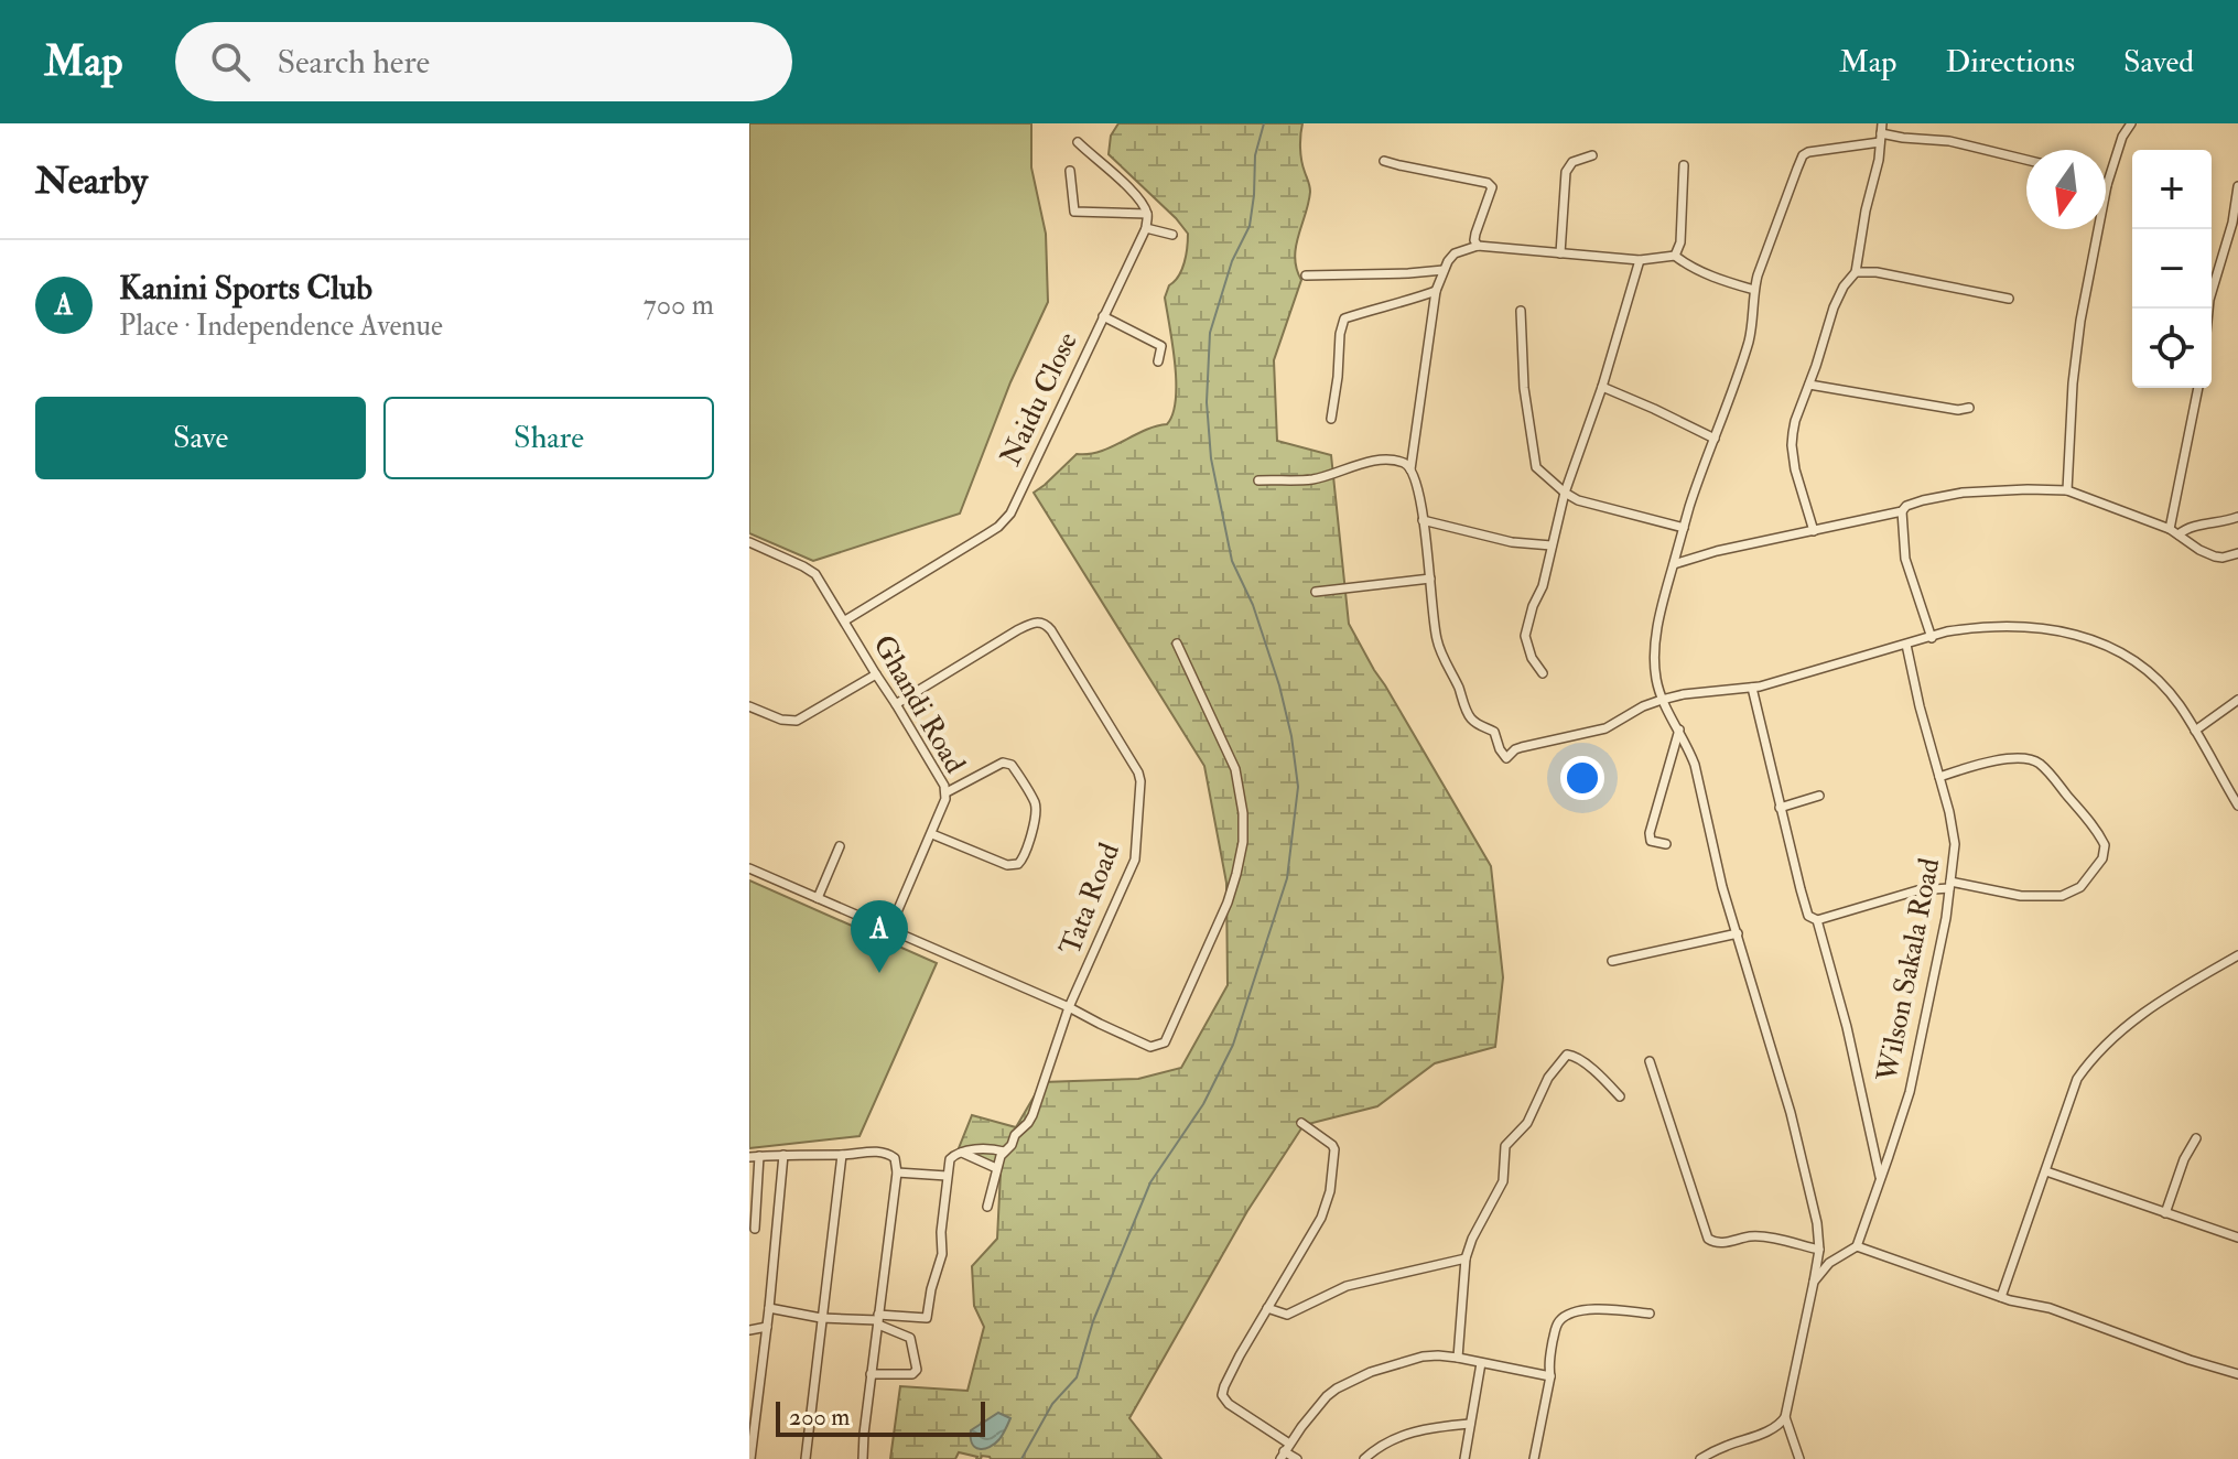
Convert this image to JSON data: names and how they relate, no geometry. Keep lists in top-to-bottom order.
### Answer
{
  "streets": {
    "street": [
      "Naidu Close",
      "Ghandi Road",
      "Tata Road",
      "Wilson Sakala Road"
    ]
  },
  "crossings": [
    ["Naidu Close", "Ghandi Road"],
    ["Ghandi Road", "Tata Road"]
  ],
  "scale_bar": "200 m",
  "north": "bottom",
  "page": {
    "header": "Map",
    "search": "Search here",
    "nav": ["Map", "Directions", "Saved"],
    "heading": "Nearby",
    "map_buttons": ["+", "−"],
    "list": [
      {
        "mark": "A",
        "name": "Kanini Sports Club",
        "note": "Place · Independence Avenue",
        "value": "700 m"
      }
    ],
    "buttons": ["Save", "Share"],
    "pins": "A",
    "scale": "200 m"
  }
}
